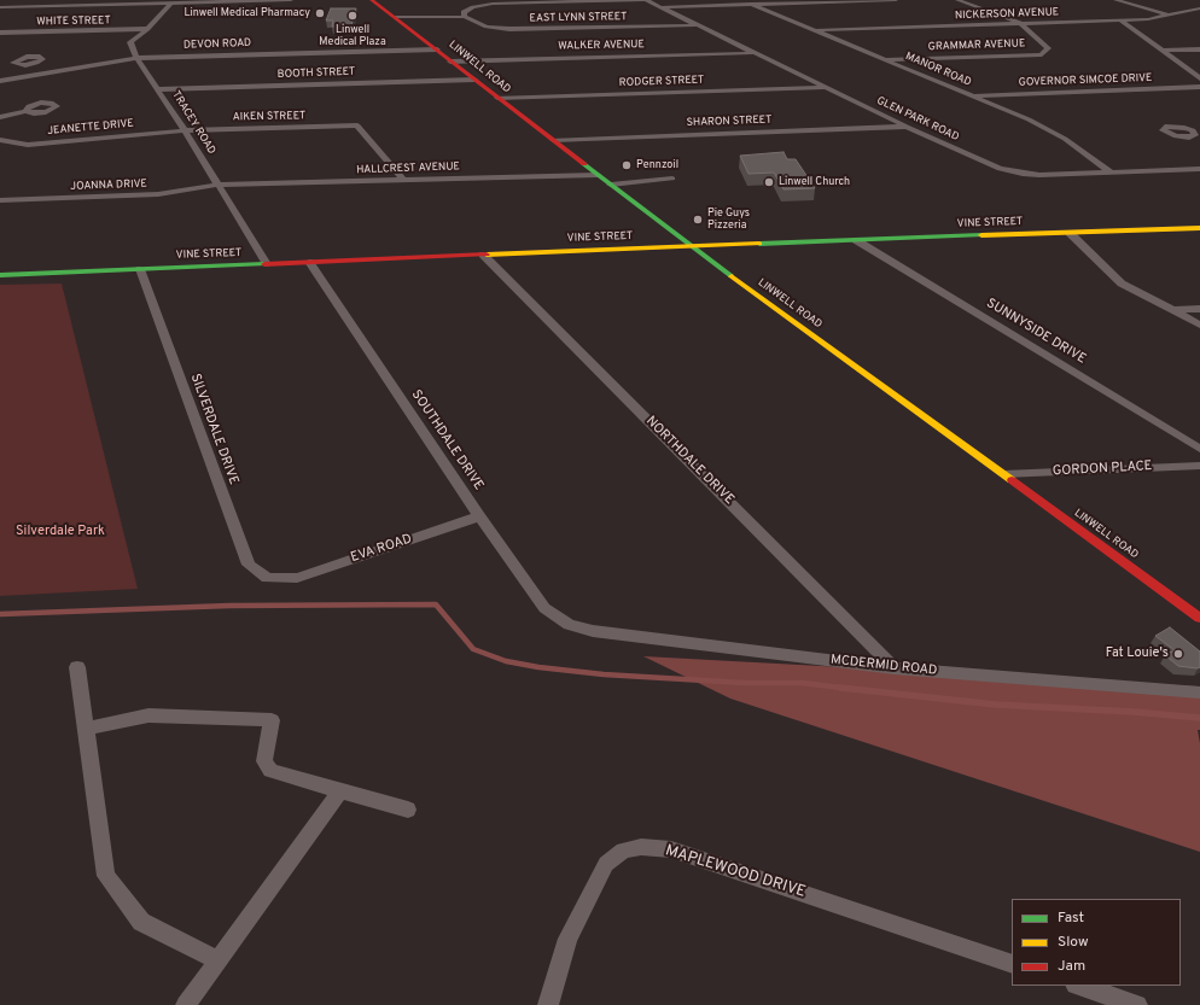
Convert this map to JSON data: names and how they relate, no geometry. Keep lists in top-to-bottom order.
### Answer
{
  "streets": {
    "main road": ["LINWELL ROAD", "VINE STREET"],
    "street": [
      "NICKERSON AVENUE",
      "EAST LYNN STREET",
      "WHITE STREET",
      "DEVON ROAD",
      "WALKER AVENUE",
      "GRAMMAR AVENUE",
      "MANOR ROAD",
      "BOOTH STREET",
      "GOVERNOR SIMCOE DRIVE",
      "RODGER STREET",
      "AIKEN STREET",
      "GLEN PARK ROAD",
      "SHARON STREET",
      "TRACEY ROAD",
      "JEANETTE DRIVE",
      "HALLCREST AVENUE",
      "JOANNA DRIVE",
      "SUNNYSIDE DRIVE",
      "SILVERDALE DRIVE",
      "SOUTHDALE DRIVE",
      "NORTHDALE DRIVE",
      "GORDON PLACE",
      "EVA ROAD",
      "MCDERMID ROAD",
      "MAPLEWOOD DRIVE"
    ]
  },
  "crossings": [
    ["NICKERSON AVENUE", "GRAMMAR AVENUE"],
    ["NICKERSON AVENUE", "MANOR ROAD"],
    ["EAST LYNN STREET", "GLEN PARK ROAD"],
    ["DEVON ROAD", "LINWELL ROAD"],
    ["DEVON ROAD", "TRACEY ROAD"],
    ["WALKER AVENUE", "LINWELL ROAD"],
    ["WALKER AVENUE", "GLEN PARK ROAD"],
    ["GRAMMAR AVENUE", "MANOR ROAD"],
    ["LINWELL ROAD", "BOOTH STREET"],
    ["LINWELL ROAD", "RODGER STREET"],
    ["LINWELL ROAD", "SHARON STREET"],
    ["LINWELL ROAD", "HALLCREST AVENUE"],
    ["LINWELL ROAD", "VINE STREET"],
    ["LINWELL ROAD", "GORDON PLACE"],
    ["MANOR ROAD", "GOVERNOR SIMCOE DRIVE"],
    ["MANOR ROAD", "GLEN PARK ROAD"],
    ["BOOTH STREET", "TRACEY ROAD"],
    ["RODGER STREET", "GLEN PARK ROAD"],
    ["AIKEN STREET", "TRACEY ROAD"],
    ["AIKEN STREET", "JEANETTE DRIVE"],
    ["AIKEN STREET", "HALLCREST AVENUE"],
    ["GLEN PARK ROAD", "SHARON STREET"],
    ["TRACEY ROAD", "JEANETTE DRIVE"],
    ["TRACEY ROAD", "HALLCREST AVENUE"],
    ["TRACEY ROAD", "JOANNA DRIVE"],
    ["TRACEY ROAD", "VINE STREET"],
    ["HALLCREST AVENUE", "JOANNA DRIVE"],
    ["VINE STREET", "SUNNYSIDE DRIVE"],
    ["VINE STREET", "SILVERDALE DRIVE"],
    ["VINE STREET", "SOUTHDALE DRIVE"],
    ["VINE STREET", "NORTHDALE DRIVE"],
    ["SILVERDALE DRIVE", "EVA ROAD"],
    ["SOUTHDALE DRIVE", "EVA ROAD"],
    ["SOUTHDALE DRIVE", "MCDERMID ROAD"],
    ["NORTHDALE DRIVE", "MCDERMID ROAD"]
  ],
  "parks": ["Silverdale Park"],
  "places": [
    "Linwell Medical Pharmacy",
    "Linwell Medical Plaza",
    "Pennzoil",
    "Linwell Church",
    "Pie Guys Pizzeria",
    "Fat Louie's"
  ],
  "legend": ["Fast", "Slow", "Jam"]
}
